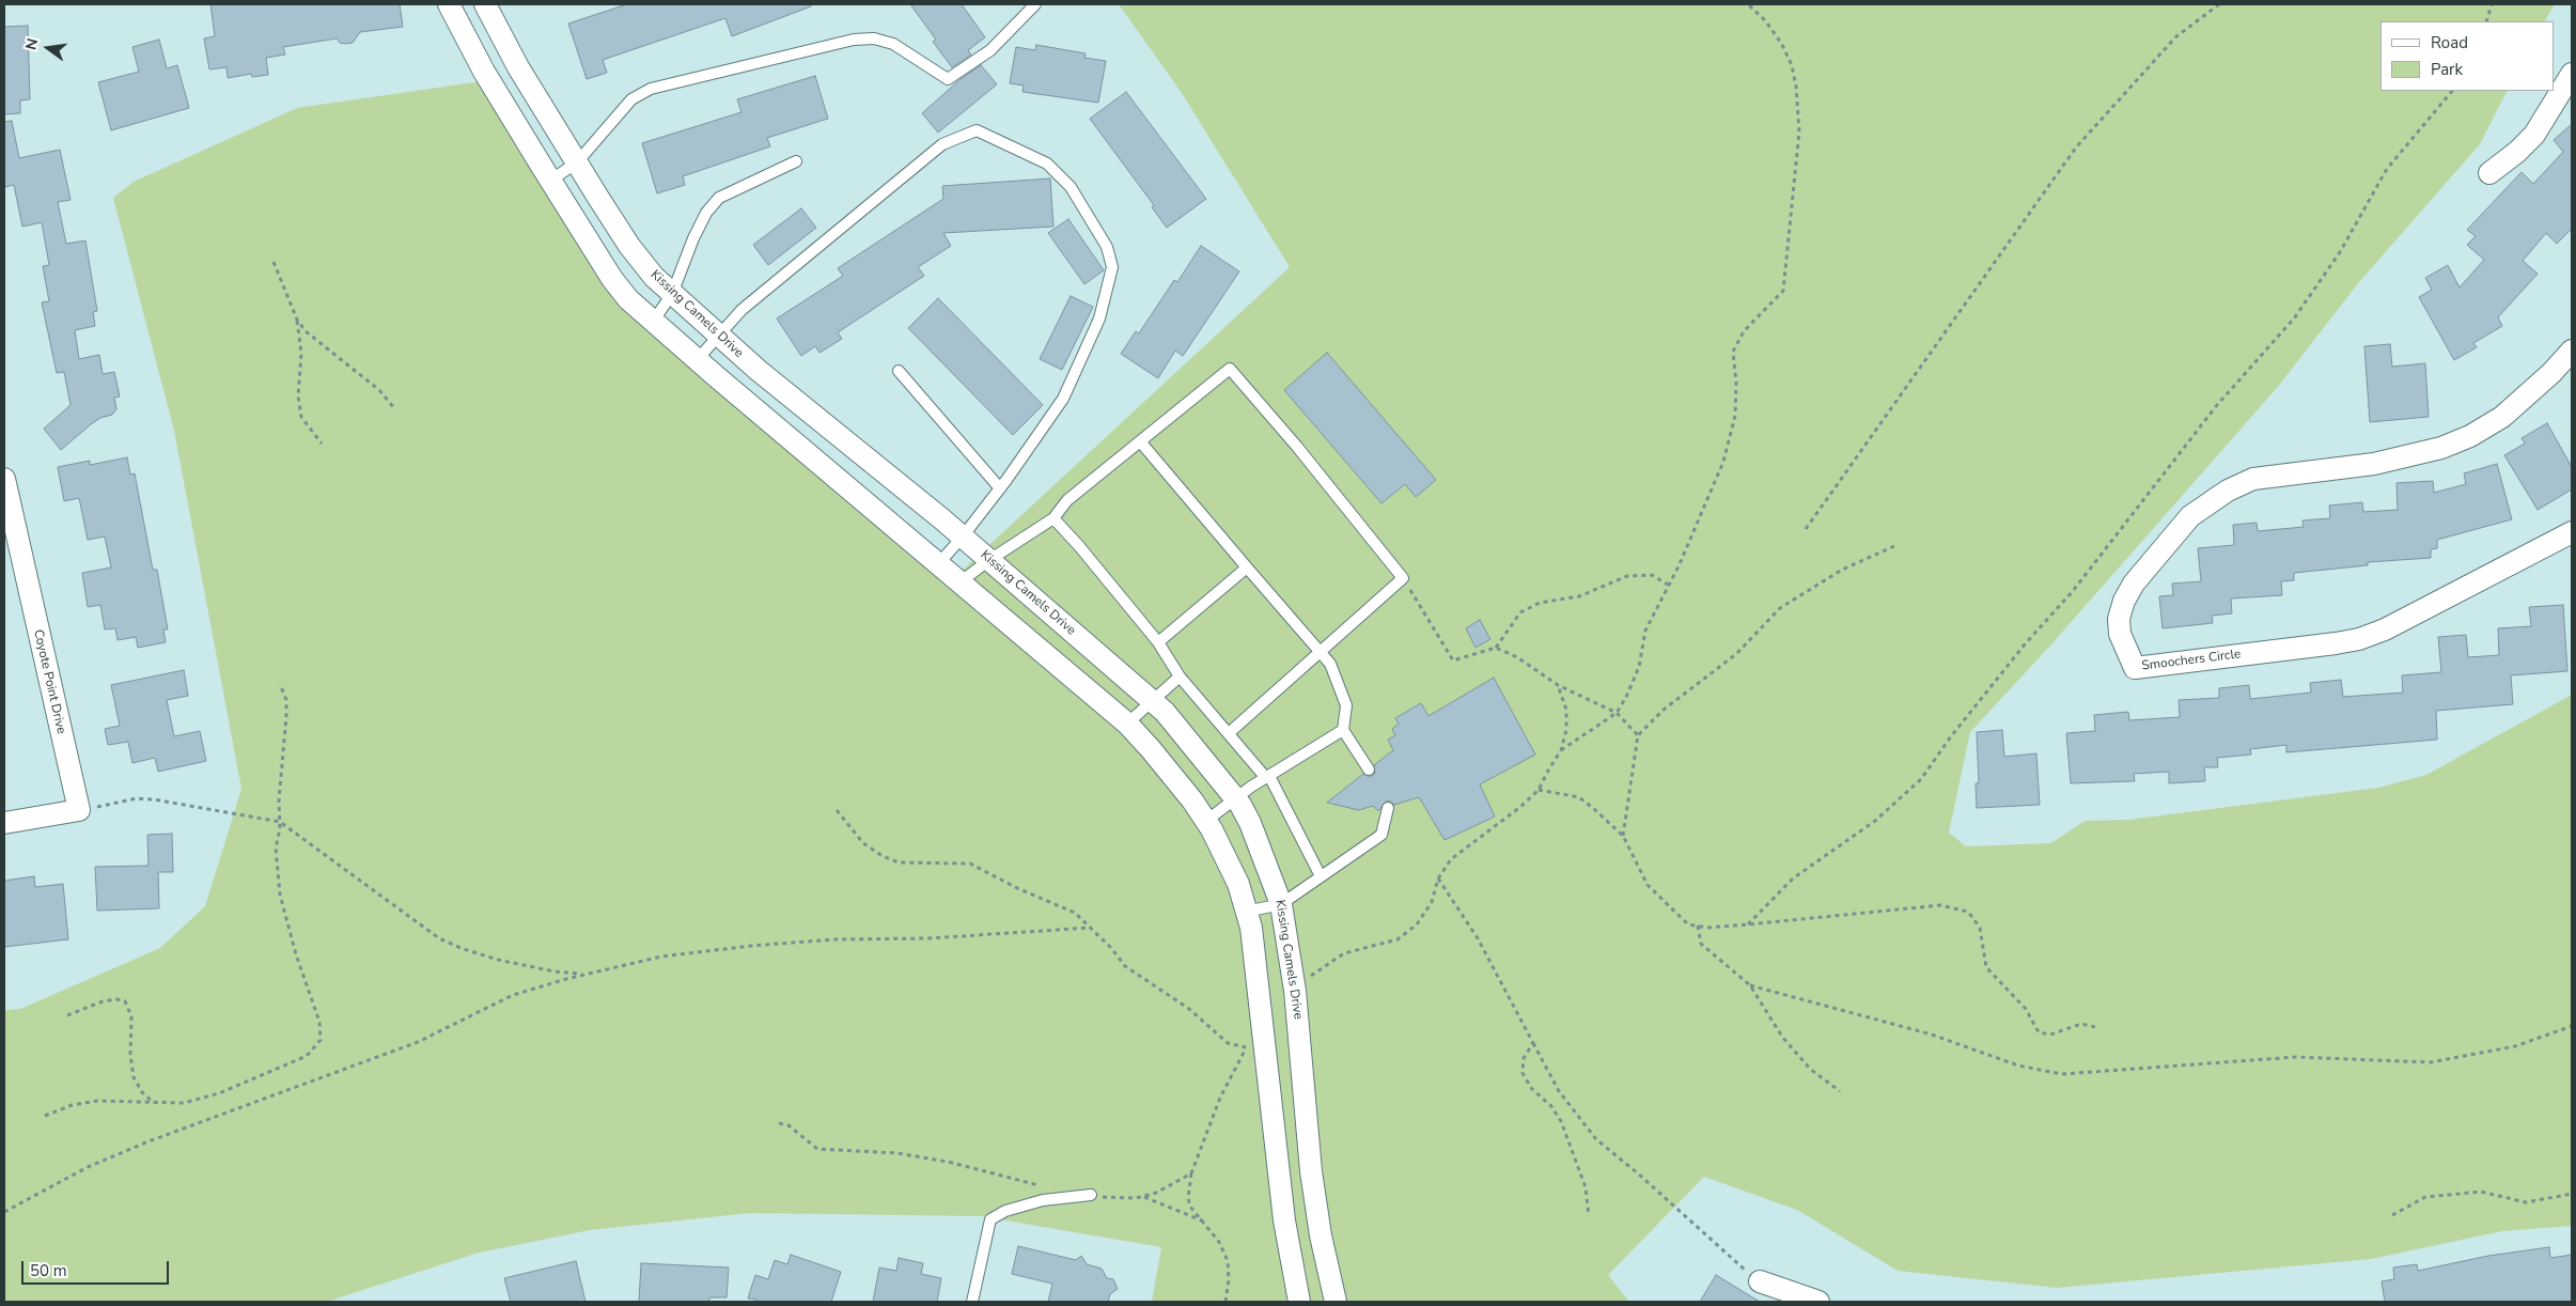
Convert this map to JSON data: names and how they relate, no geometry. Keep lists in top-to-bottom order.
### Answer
{
  "streets": {
    "street": ["Kissing Camels Drive", "Smoochers Circle", "Coyote Point Drive"]
  },
  "legend": ["Road", "Park"],
  "scale_bar": "50 m",
  "north": "left"
}
